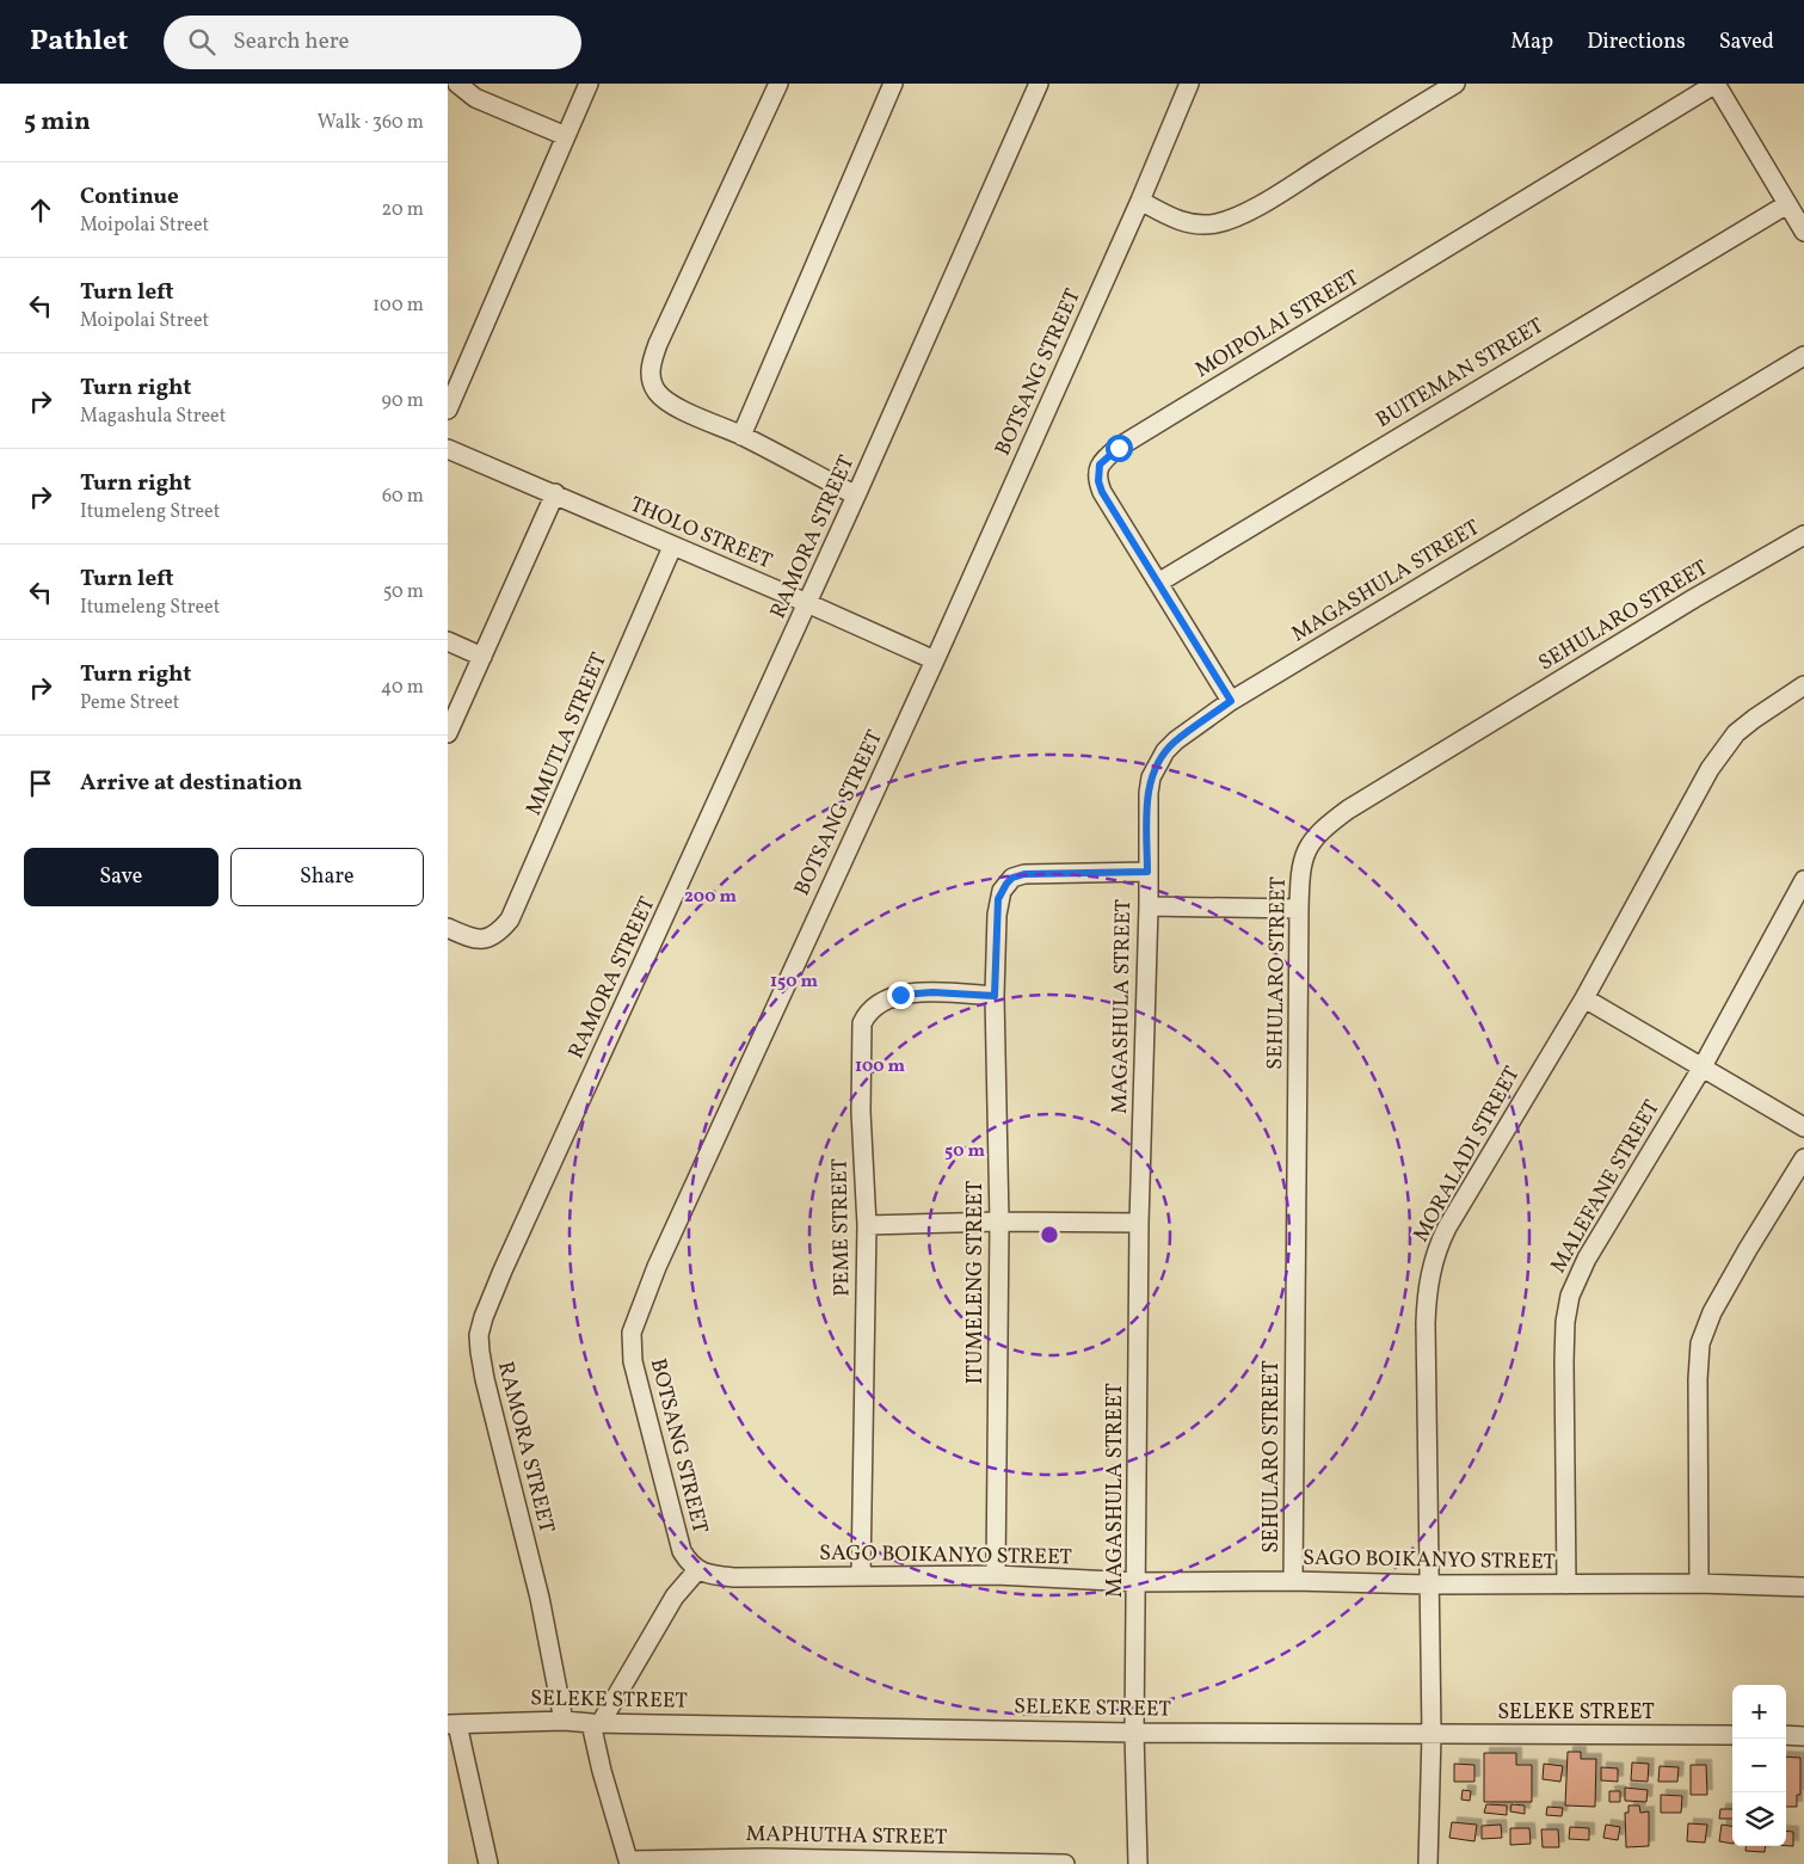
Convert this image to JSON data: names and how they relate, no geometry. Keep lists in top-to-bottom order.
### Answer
{
  "streets": {
    "street": [
      "MOIPOLAI STREET",
      "BOTSANG STREET",
      "BUITEMAN STREET",
      "THOLO STREET",
      "RAMORA STREET",
      "MAGASHULA STREET",
      "SEHULARO STREET",
      "MMUTLA STREET",
      "MORALADI STREET",
      "MALEFANE STREET",
      "PEME STREET",
      "ITUMELENG STREET",
      "SAGO BOIKANYO STREET",
      "SELEKE STREET",
      "MAPHUTHA STREET"
    ]
  },
  "crossings": [
    ["MOIPOLAI STREET", "BUITEMAN STREET"],
    ["MOIPOLAI STREET", "MAGASHULA STREET"],
    ["BOTSANG STREET", "THOLO STREET"],
    ["BOTSANG STREET", "SAGO BOIKANYO STREET"],
    ["THOLO STREET", "RAMORA STREET"],
    ["THOLO STREET", "MMUTLA STREET"],
    ["RAMORA STREET", "SELEKE STREET"],
    ["MAGASHULA STREET", "ITUMELENG STREET"],
    ["MAGASHULA STREET", "SAGO BOIKANYO STREET"],
    ["MAGASHULA STREET", "SELEKE STREET"],
    ["SEHULARO STREET", "SAGO BOIKANYO STREET"],
    ["MORALADI STREET", "SAGO BOIKANYO STREET"],
    ["MORALADI STREET", "SELEKE STREET"],
    ["MALEFANE STREET", "SAGO BOIKANYO STREET"],
    ["PEME STREET", "ITUMELENG STREET"],
    ["PEME STREET", "SAGO BOIKANYO STREET"],
    ["ITUMELENG STREET", "SAGO BOIKANYO STREET"]
  ],
  "page": {
    "header": "Pathlet",
    "search": "Search here",
    "nav": ["Map", "Directions", "Saved"],
    "heading": ["5 min", "Walk · 360 m"],
    "list": [
      ["Continue", "Moipolai Street", "20 m"],
      ["Turn left", "Moipolai Street", "100 m"],
      ["Turn right", "Magashula Street", "90 m"],
      ["Turn right", "Itumeleng Street", "60 m"],
      ["Turn left", "Itumeleng Street", "50 m"],
      ["Turn right", "Peme Street", "40 m"],
      "Arrive at destination"
    ],
    "buttons": ["Save", "Share"],
    "map_buttons": ["+", "−"]
  },
  "rings": [
    "200 m",
    "150 m",
    "100 m",
    "50 m"
  ]
}
